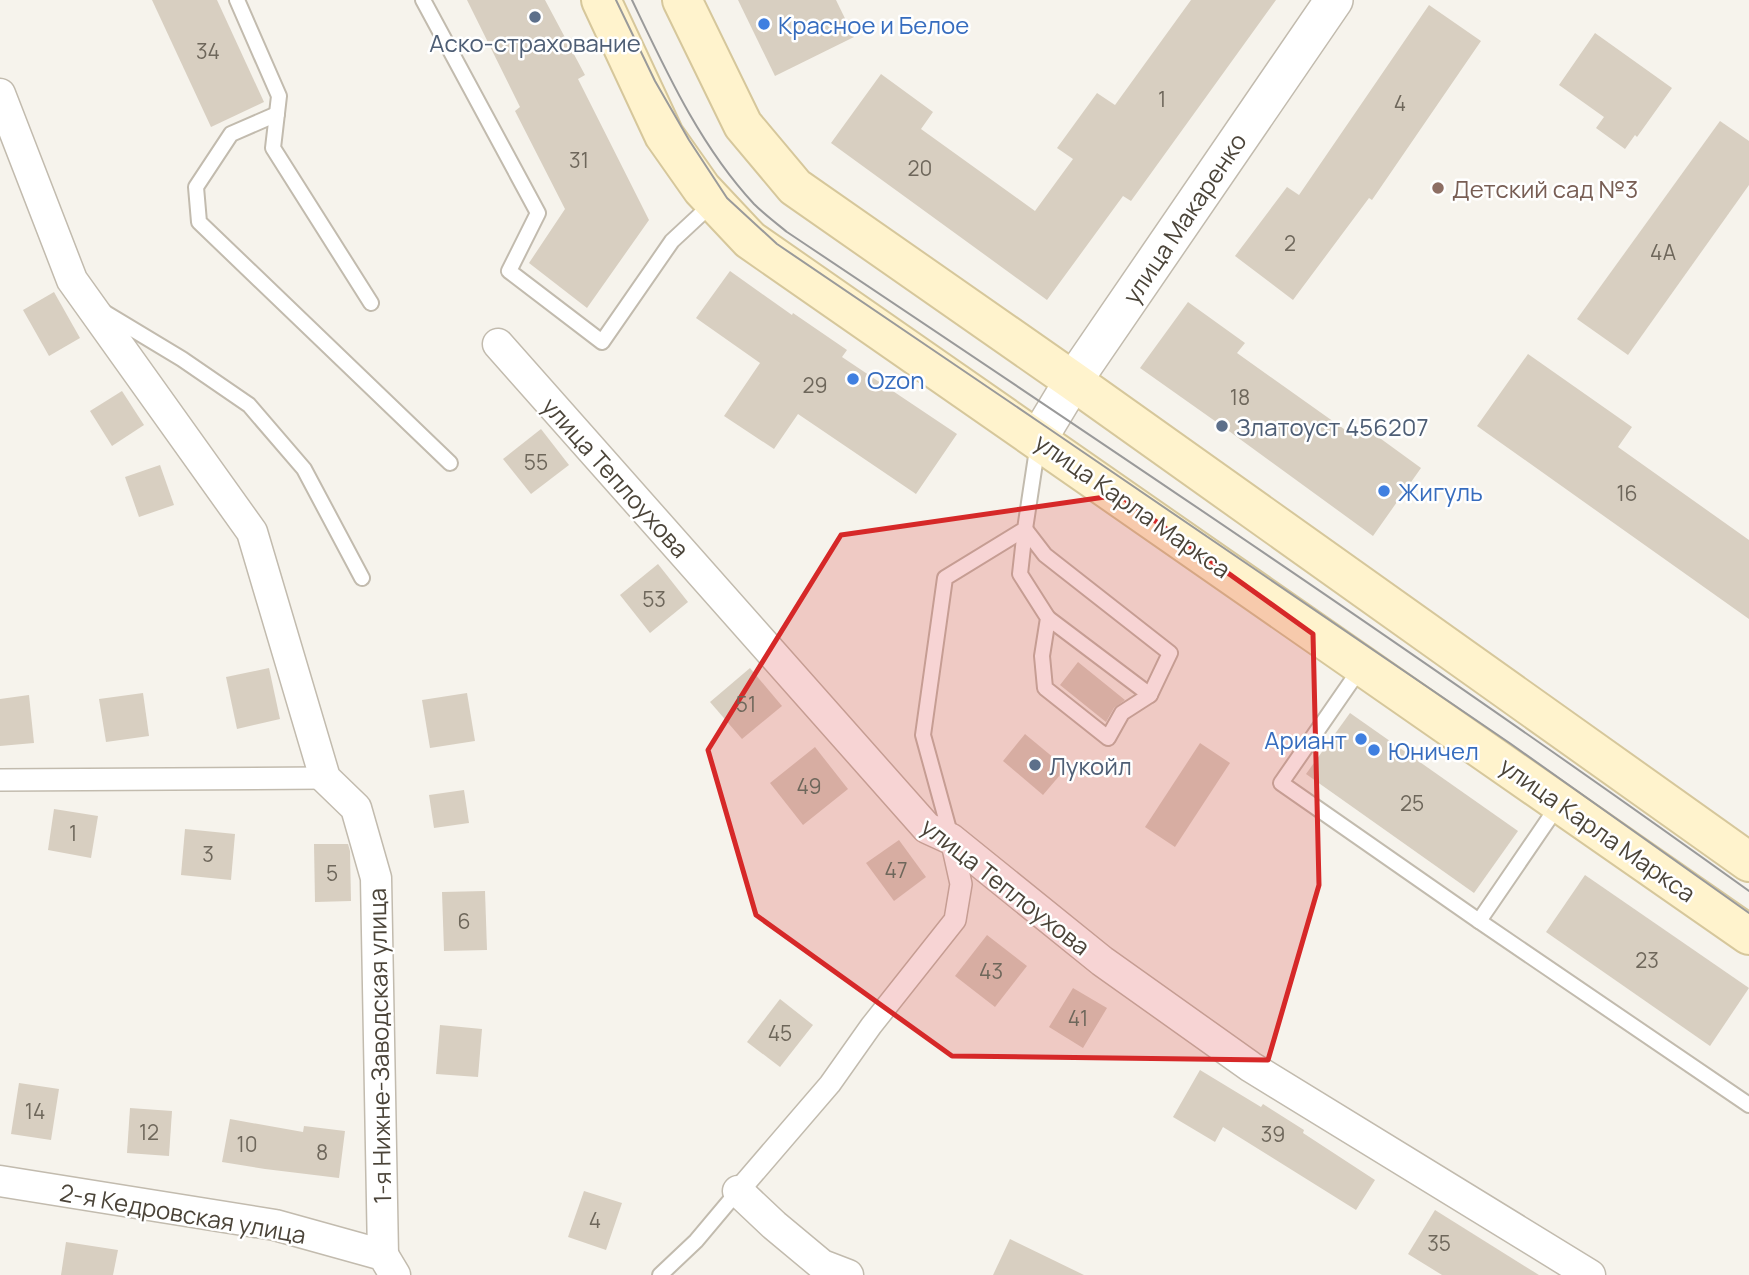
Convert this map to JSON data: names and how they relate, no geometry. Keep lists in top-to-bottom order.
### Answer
{
  "streets": {
    "main road": ["улица Карла Маркса"],
    "street": [
      "улица Макаренко",
      "улица Теплоухова",
      "1-я Нижне-Заводская улица",
      "2-я Кедровская улица"
    ]
  },
  "crossings": [
    ["улица Макаренко", "улица Карла Маркса"],
    ["1-я Нижне-Заводская улица", "2-я Кедровская улица"]
  ],
  "places": [
    "Аско-страхование",
    "Красное и Белое",
    "Детский сад №3",
    "Ozon",
    "Златоуст 456207",
    "Жигуль",
    "Ариант",
    "Юничел",
    "Лукойл"
  ],
  "house_numbers": [
    "34",
    "1",
    "4",
    "31",
    "20",
    "2",
    "4А",
    "29",
    "18",
    "55",
    "16",
    "53",
    "51",
    "49",
    "25",
    "1",
    "3",
    "47",
    "5",
    "6",
    "23",
    "43",
    "41",
    "45",
    "14",
    "12",
    "39",
    "10",
    "8",
    "4",
    "35"
  ]
}
